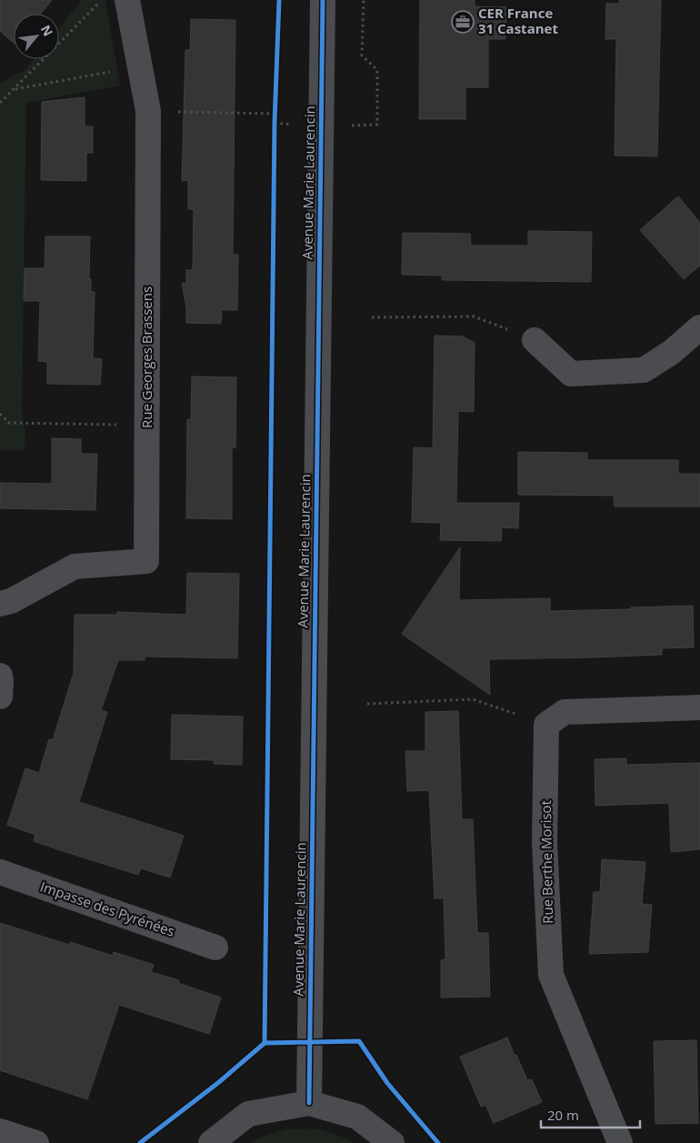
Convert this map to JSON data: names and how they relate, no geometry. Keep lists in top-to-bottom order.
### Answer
{
  "streets": {
    "street": [
      "Avenue Marie Laurencin",
      "Rue Georges Brassens",
      "Rue Berthe Morisot",
      "Impasse des Pyrénées"
    ]
  },
  "places": {
    "office": ["CER France 31 Castanet"]
  },
  "scale_bar": "20 m",
  "north": "top right"
}
